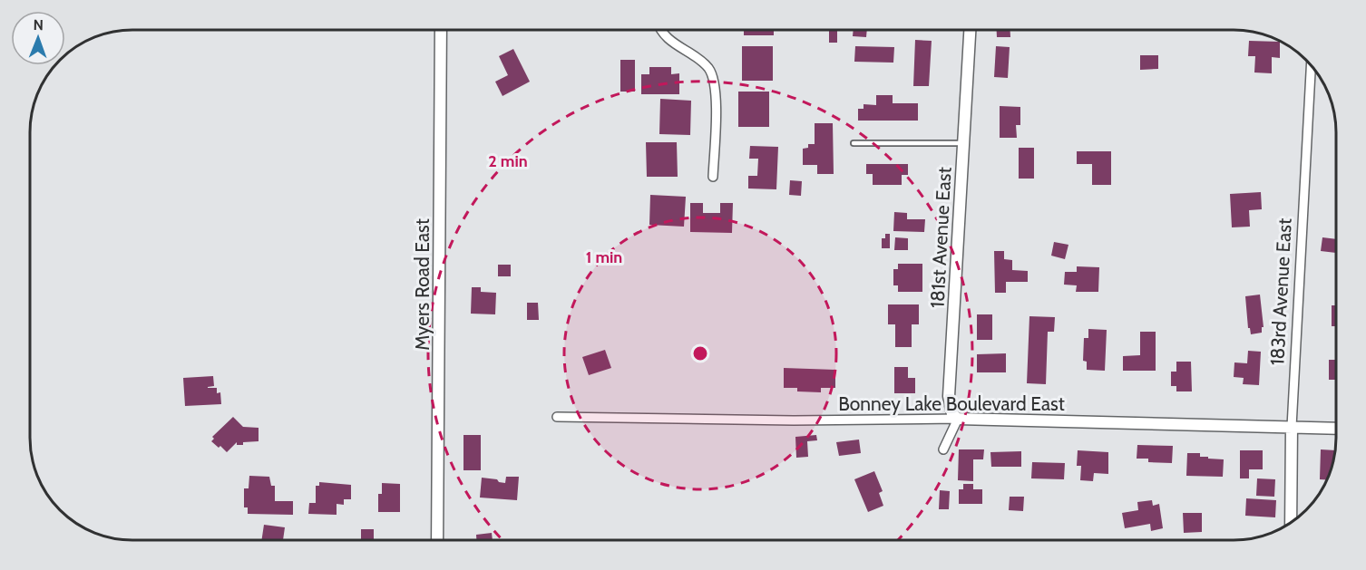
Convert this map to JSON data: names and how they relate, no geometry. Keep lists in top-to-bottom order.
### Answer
{
  "streets": {
    "street": [
      "181st Avenue East",
      "Myers Road East",
      "183rd Avenue East",
      "Bonney Lake Boulevard East"
    ]
  },
  "crossings": [
    ["181st Avenue East", "Bonney Lake Boulevard East"],
    ["183rd Avenue East", "Bonney Lake Boulevard East"]
  ],
  "north": "top",
  "rings": ["2 min", "1 min"]
}
